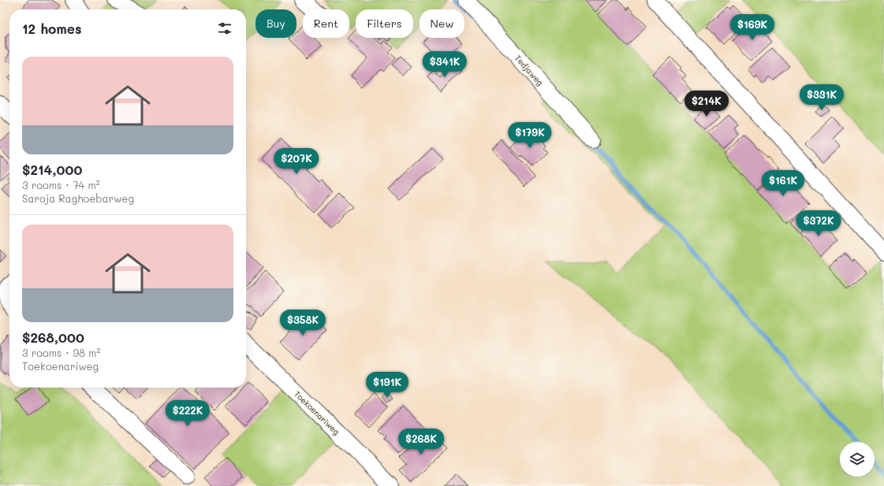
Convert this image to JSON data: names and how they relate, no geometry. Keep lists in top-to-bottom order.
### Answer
{
  "streets": {
    "street": ["Tedjaweg", "Toekoenariweg"]
  },
  "page": {
    "chip": [
      "Buy",
      "Rent",
      "Filters",
      "New"
    ],
    "heading": "12 homes",
    "price": [
      "$169K",
      "$341K",
      "$331K",
      "$214K",
      "$179K",
      "$207K",
      "$161K",
      "$372K",
      "$358K",
      "$191K",
      "$222K",
      "$268K"
    ],
    "list": [
      {
        "name": "$214,000",
        "note": "3 rooms · 74 m² · Saroja Raghoebarweg"
      },
      {
        "name": "$268,000",
        "note": "3 rooms · 98 m² · Toekoenariweg"
      }
    ]
  }
}
